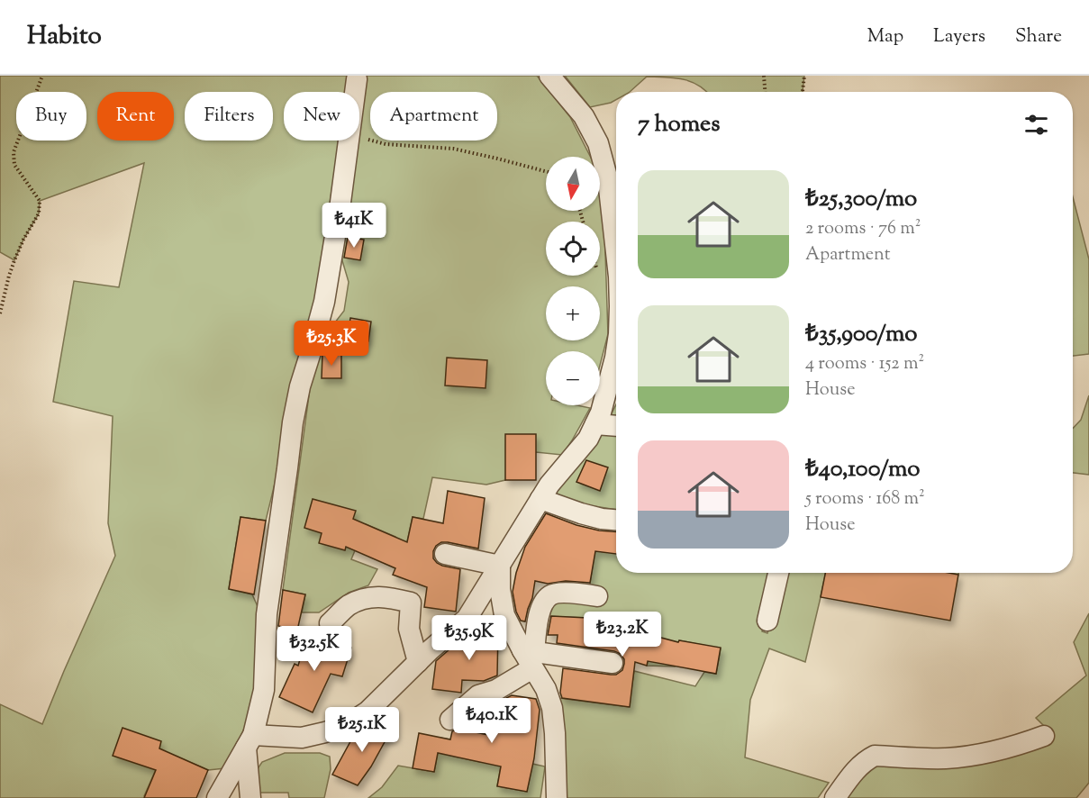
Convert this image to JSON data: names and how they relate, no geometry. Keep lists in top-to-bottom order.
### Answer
{
  "north": "bottom",
  "page": {
    "header": "Habito",
    "nav": ["Map", "Layers", "Share"],
    "chip": [
      "Buy",
      "Rent",
      "Filters",
      "New",
      "Apartment"
    ],
    "heading": "7 homes",
    "map_buttons": ["+", "−"],
    "list": [
      {
        "name": "₺25,300/mo",
        "note": "2 rooms · 76 m² · Apartment"
      },
      {
        "name": "₺35,900/mo",
        "note": "4 rooms · 152 m² · House"
      },
      {
        "name": "₺40,100/mo",
        "note": "5 rooms · 168 m² · House"
      }
    ],
    "price": [
      "₺41K",
      "₺25.3K",
      "₺23.2K",
      "₺35.9K",
      "₺32.5K",
      "₺40.1K",
      "₺25.1K"
    ]
  }
}
